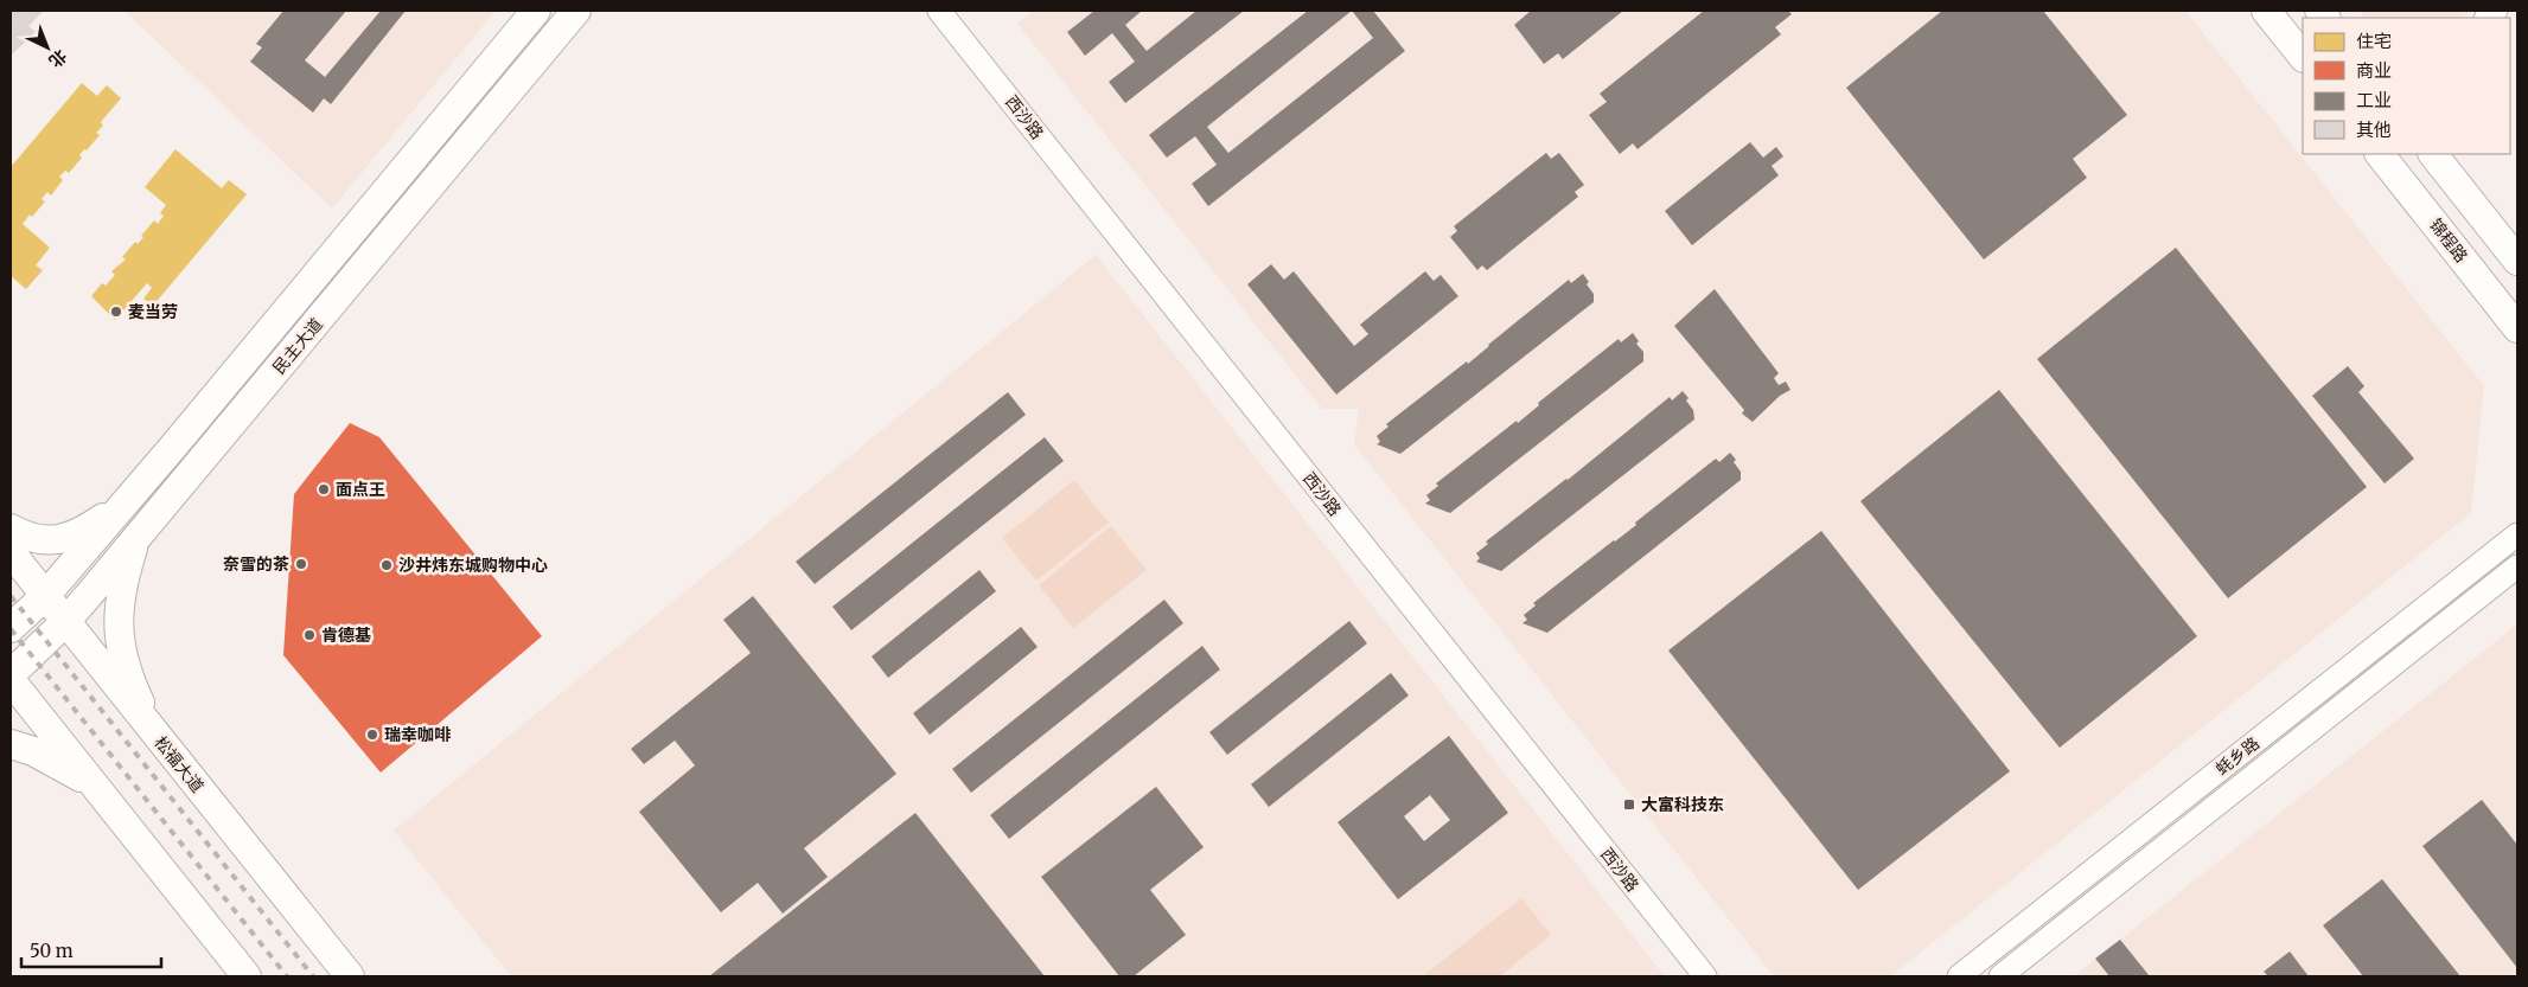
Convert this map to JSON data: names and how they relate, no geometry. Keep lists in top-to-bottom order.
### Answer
{
  "streets": {
    "main road": ["锦程路", "民主大道", "松福大道"],
    "street": ["西沙路", "蚝乡路"]
  },
  "crossings": [
    ["民主大道", "松福大道"]
  ],
  "places": {
    "other": [
      "麦当劳",
      "面点王",
      "奈雪的茶",
      "沙井炜东城购物中心",
      "肯德基",
      "瑞幸咖啡"
    ],
    "transit": ["大富科技东"]
  },
  "legend": [
    "住宅",
    "商业",
    "工业",
    "其他"
  ],
  "scale_bar": "50 m",
  "north": "bottom right"
}
